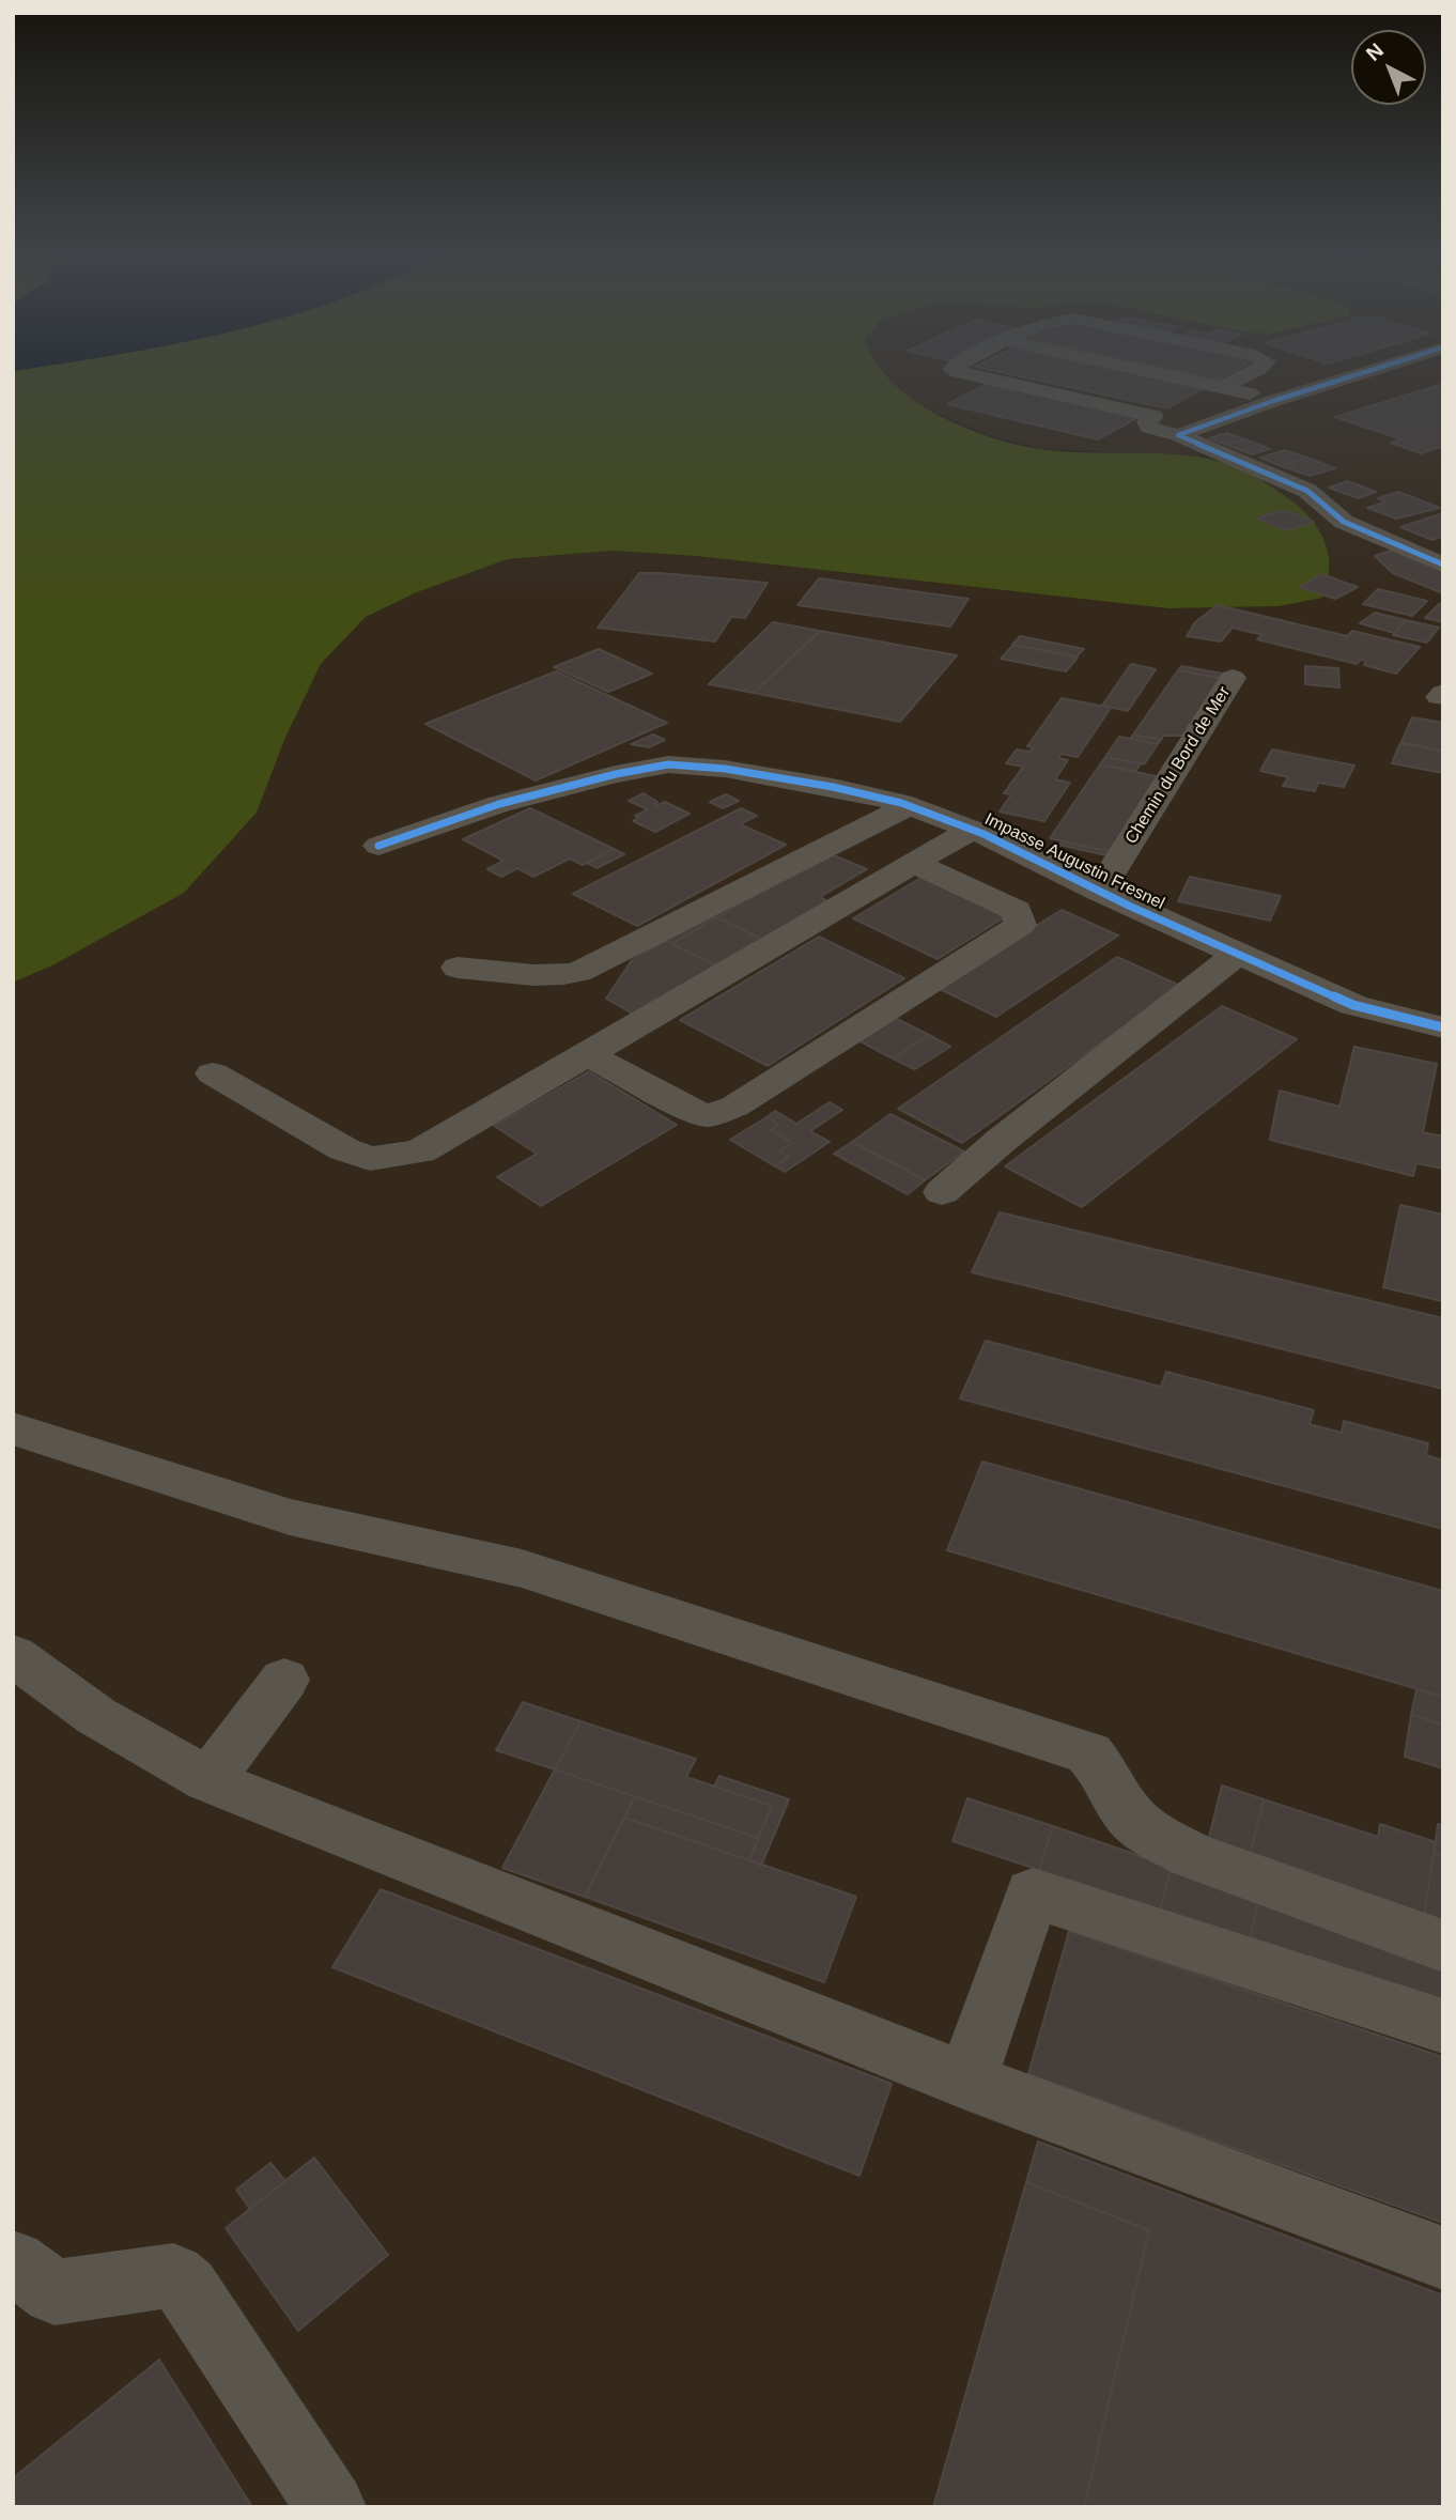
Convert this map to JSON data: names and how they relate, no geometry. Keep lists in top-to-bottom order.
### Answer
{
  "streets": {
    "street": ["Chemin du Bord de Mer", "Impasse Augustin Fresnel"]
  },
  "crossings": [
    ["Chemin du Bord de Mer", "Impasse Augustin Fresnel"]
  ],
  "north": "top left"
}
